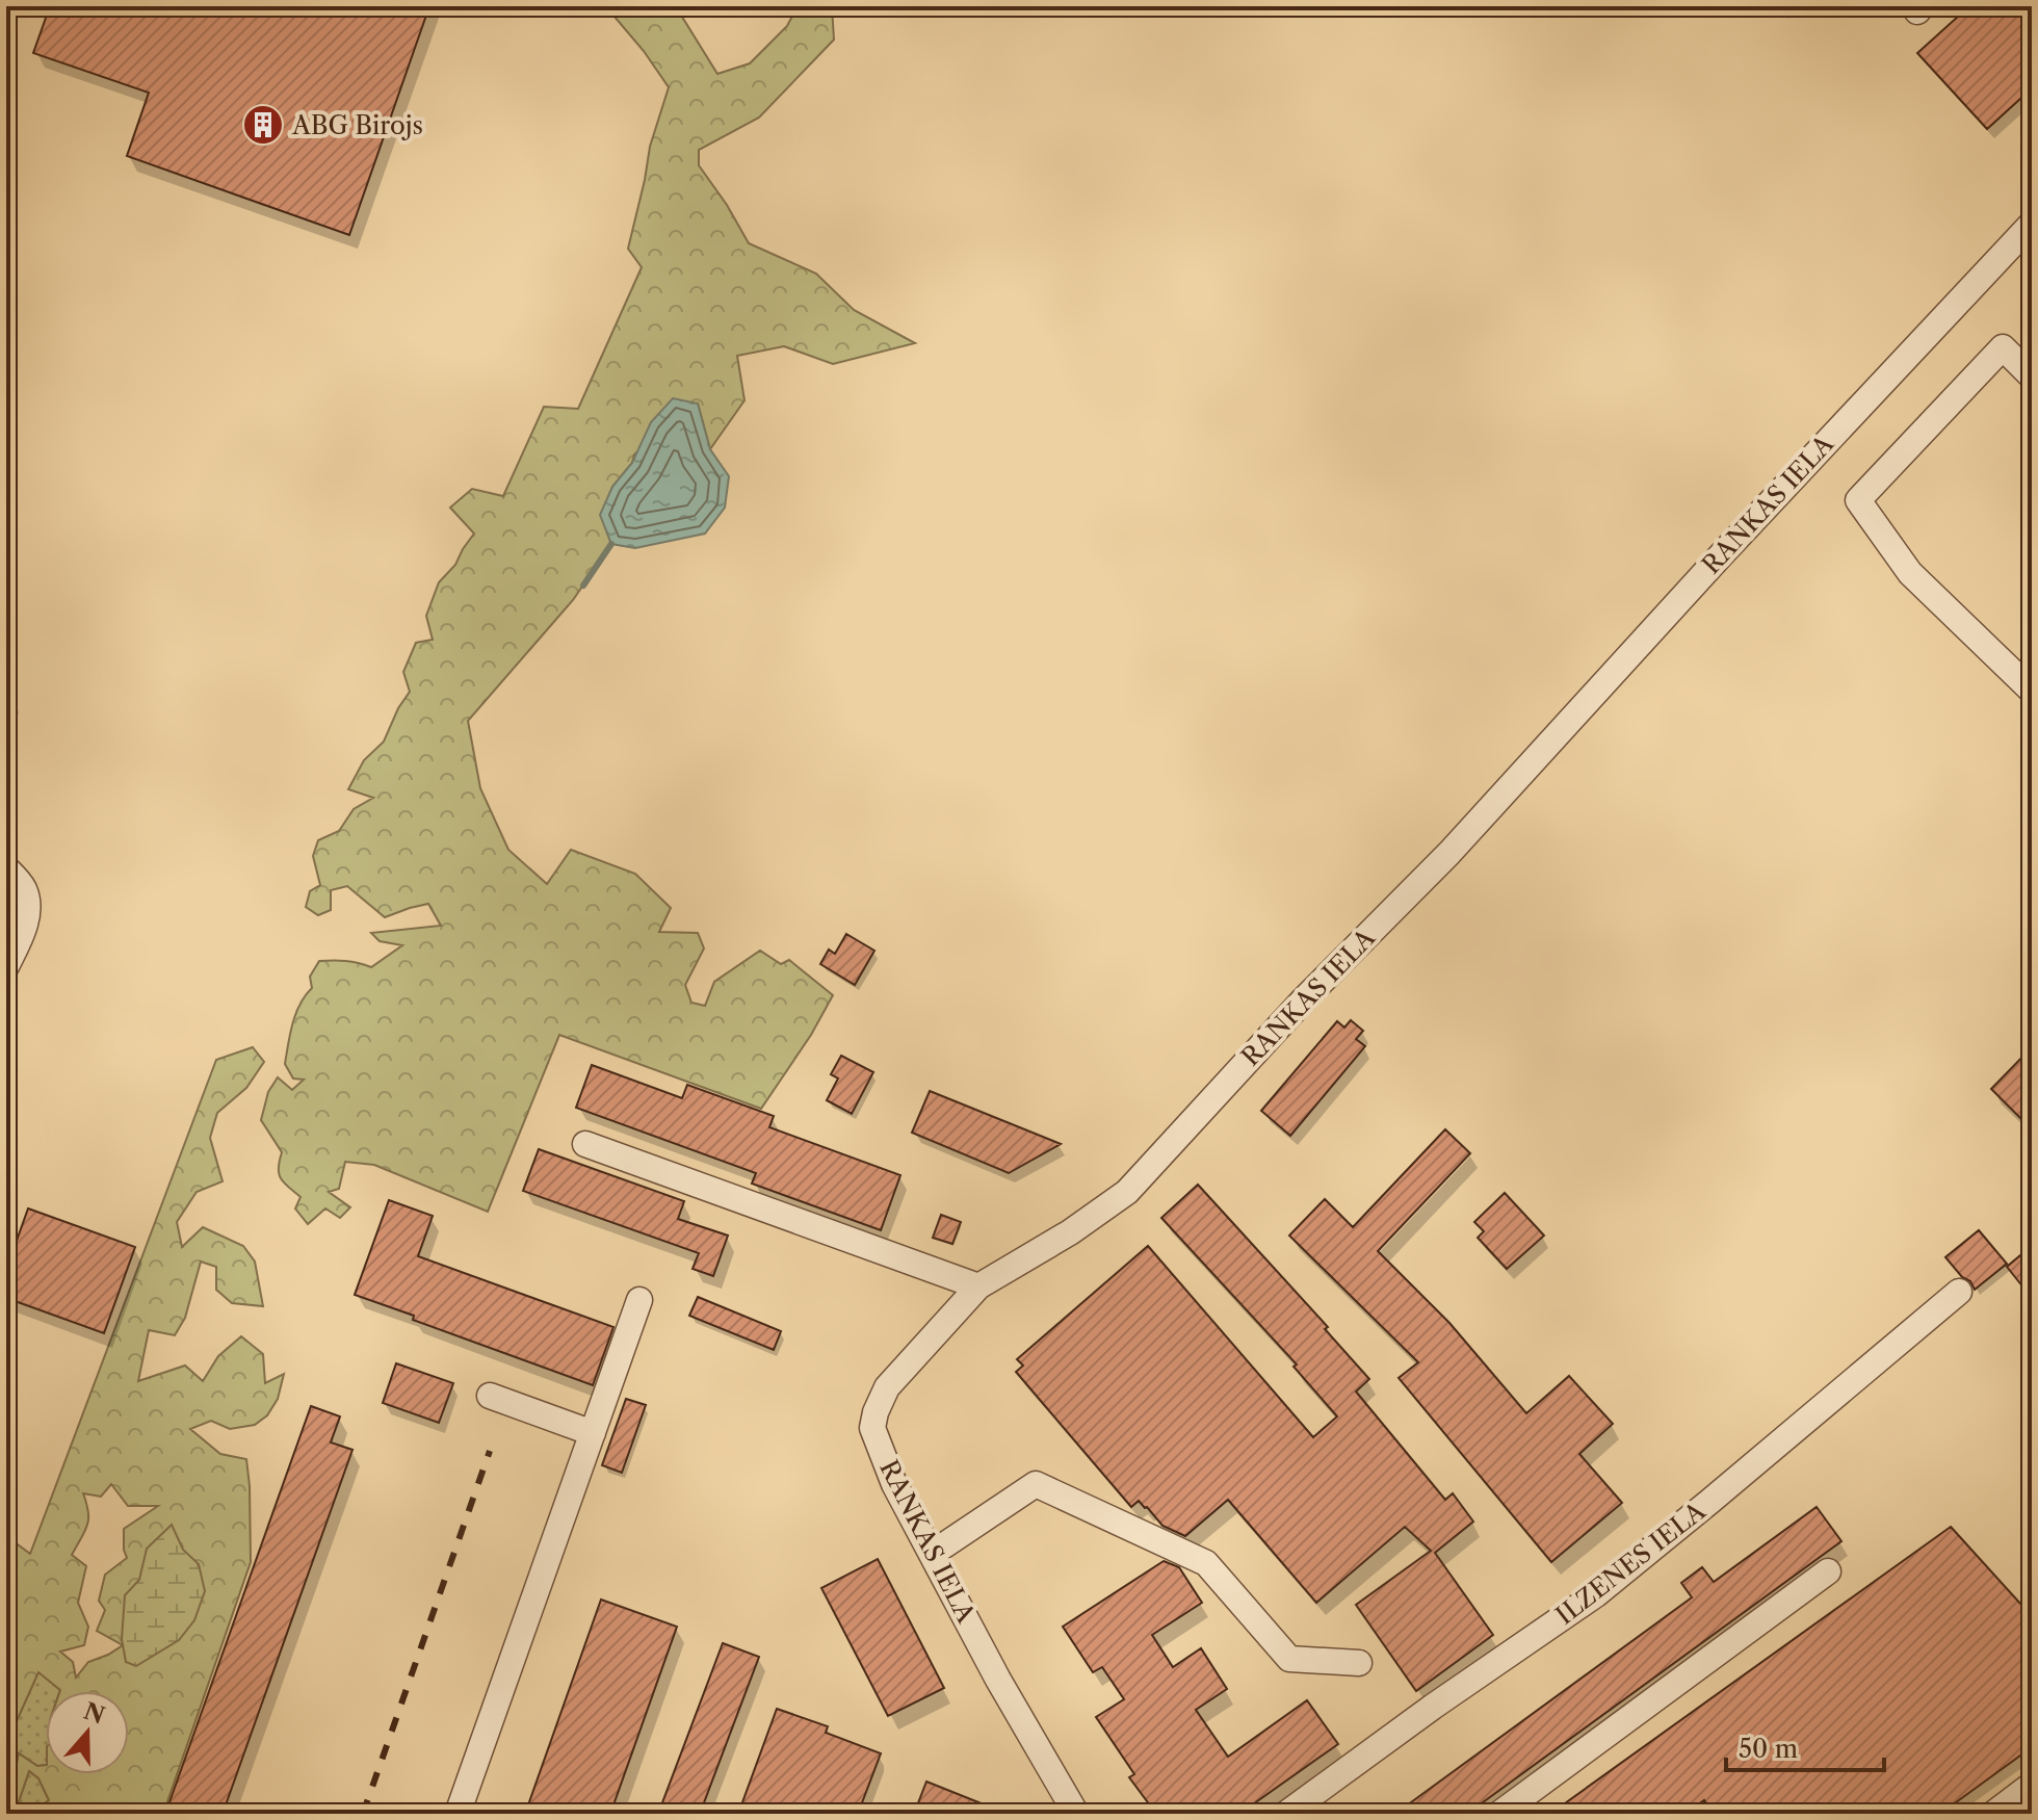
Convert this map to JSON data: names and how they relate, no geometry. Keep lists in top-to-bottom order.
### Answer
{
  "streets": {
    "street": ["RANKAS IELA", "ILZENES IELA"]
  },
  "places": {
    "building": ["ABG Birojs"]
  },
  "scale_bar": "50 m",
  "north": "top"
}
